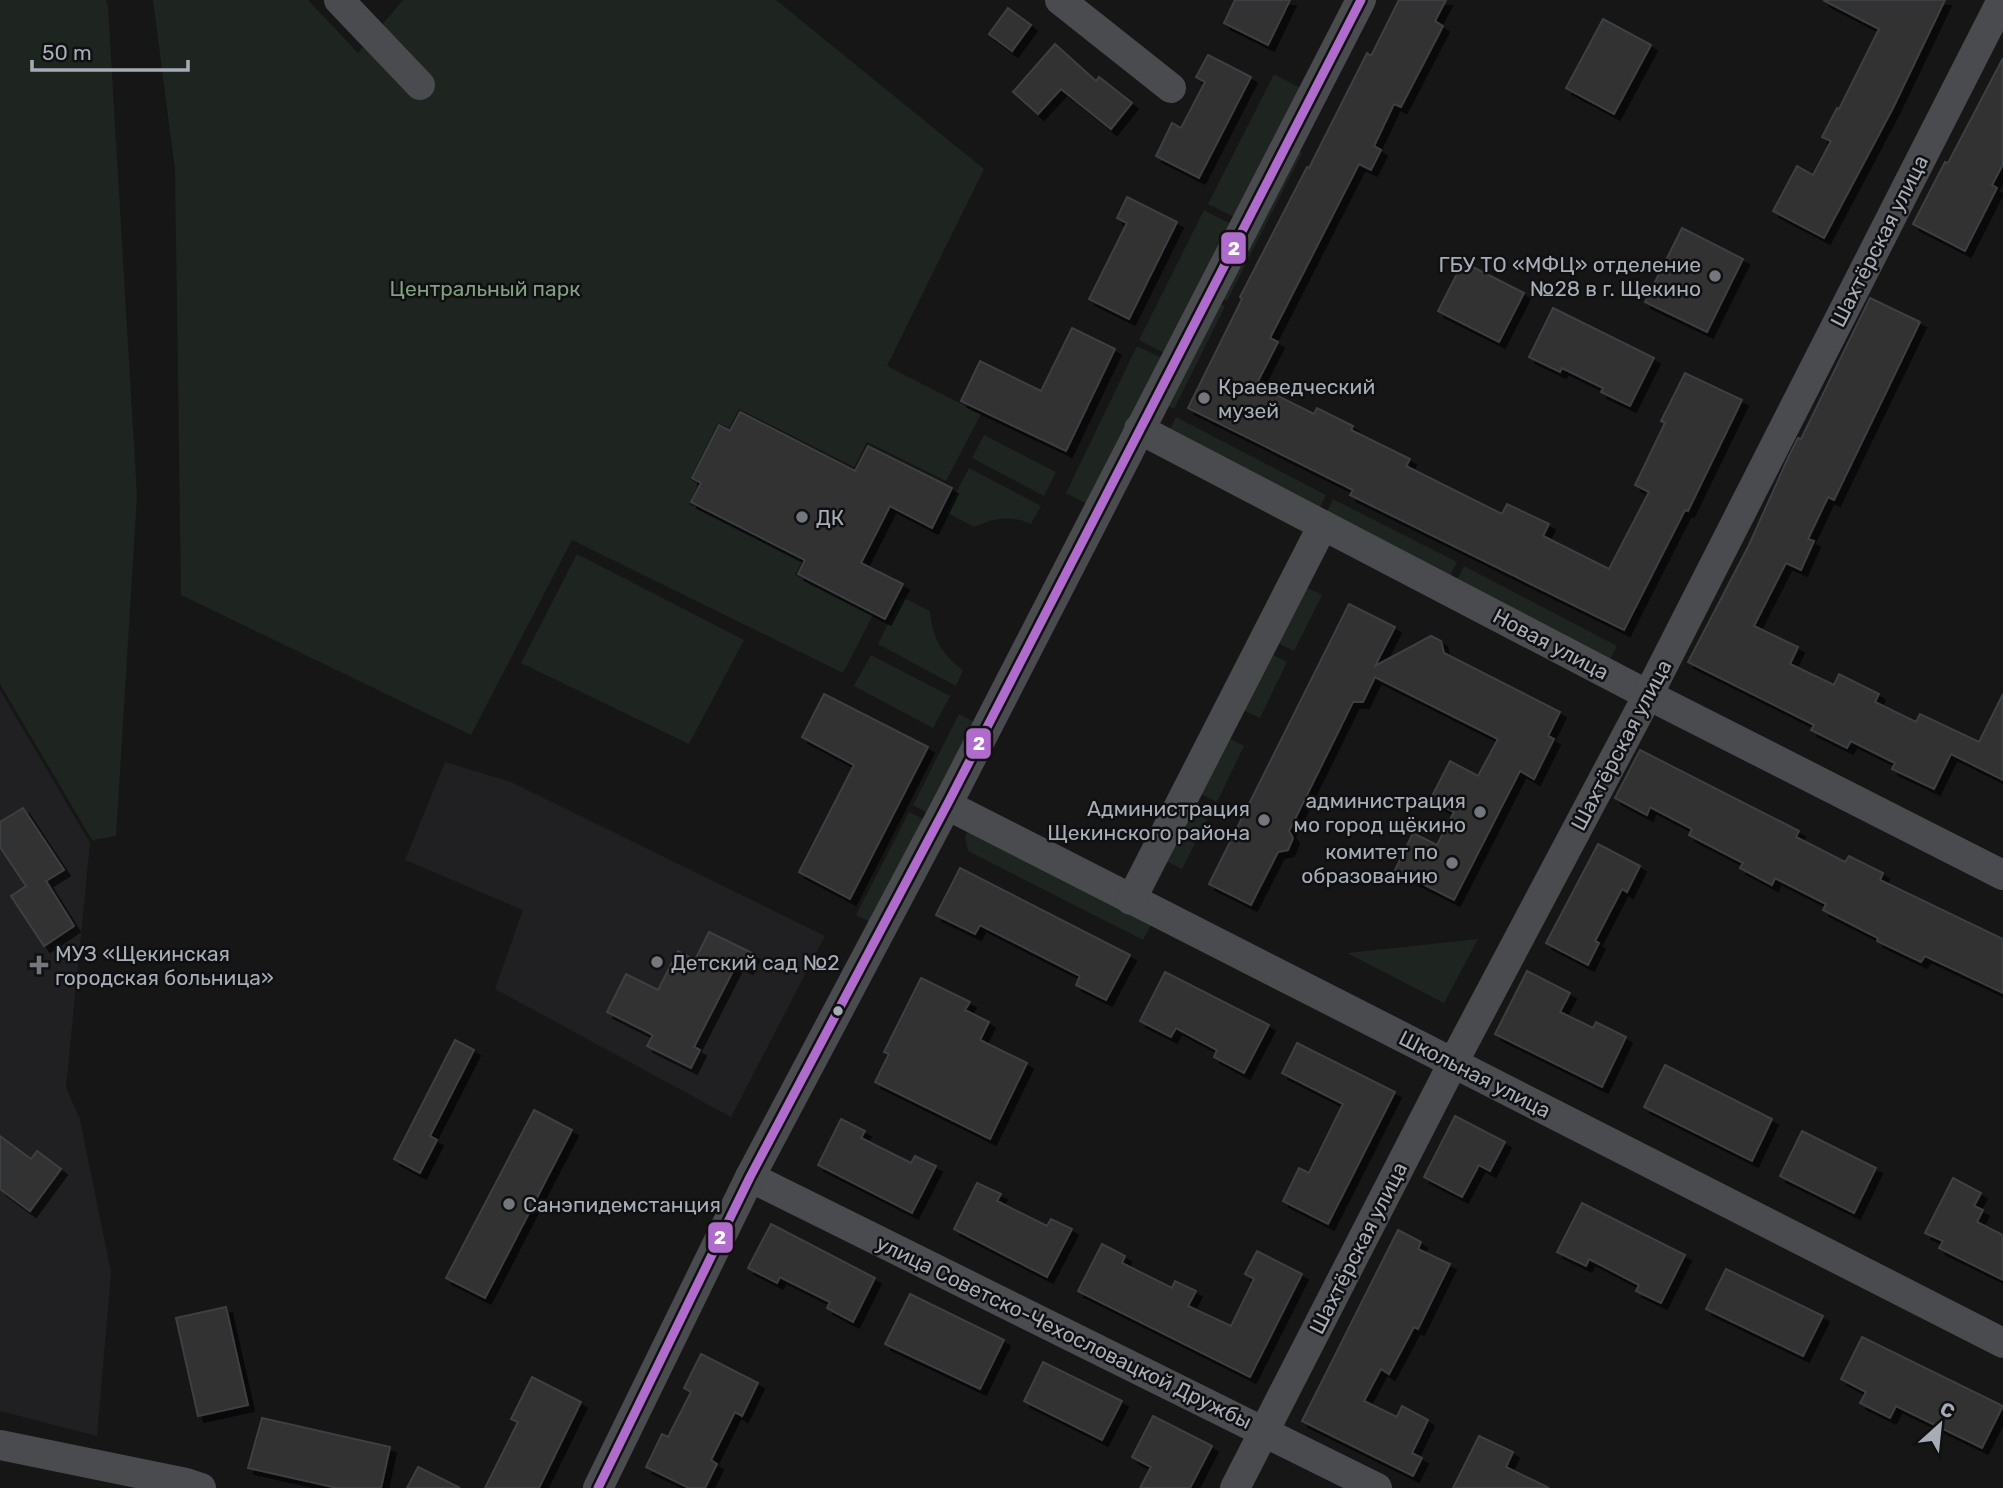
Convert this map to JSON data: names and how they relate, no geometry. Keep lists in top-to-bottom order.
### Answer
{
  "streets": {
    "street": [
      "Шахтёрская улица",
      "Новая улица",
      "Школьная улица",
      "улица Советско-Чехословацкой Дружбы"
    ]
  },
  "crossings": [
    ["Шахтёрская улица", "Новая улица"],
    ["Шахтёрская улица", "Школьная улица"],
    ["Шахтёрская улица", "улица Советско-Чехословацкой Дружбы"]
  ],
  "parks": ["Центральный парк"],
  "places": {
    "other": [
      "ГБУ ТО «МФЦ» отделение №28 в г. Щекино",
      "Краеведческий музей",
      "ДК",
      "администрация мо город щёкино",
      "Администрация Щекинского района",
      "комитет по образованию",
      "Детский сад №2",
      "Санэпидемстанция"
    ],
    "health": ["МУЗ «Щекинская городская больница»"]
  },
  "lines": ["transit line 2"],
  "scale_bar": "50 m",
  "north": "top right"
}
